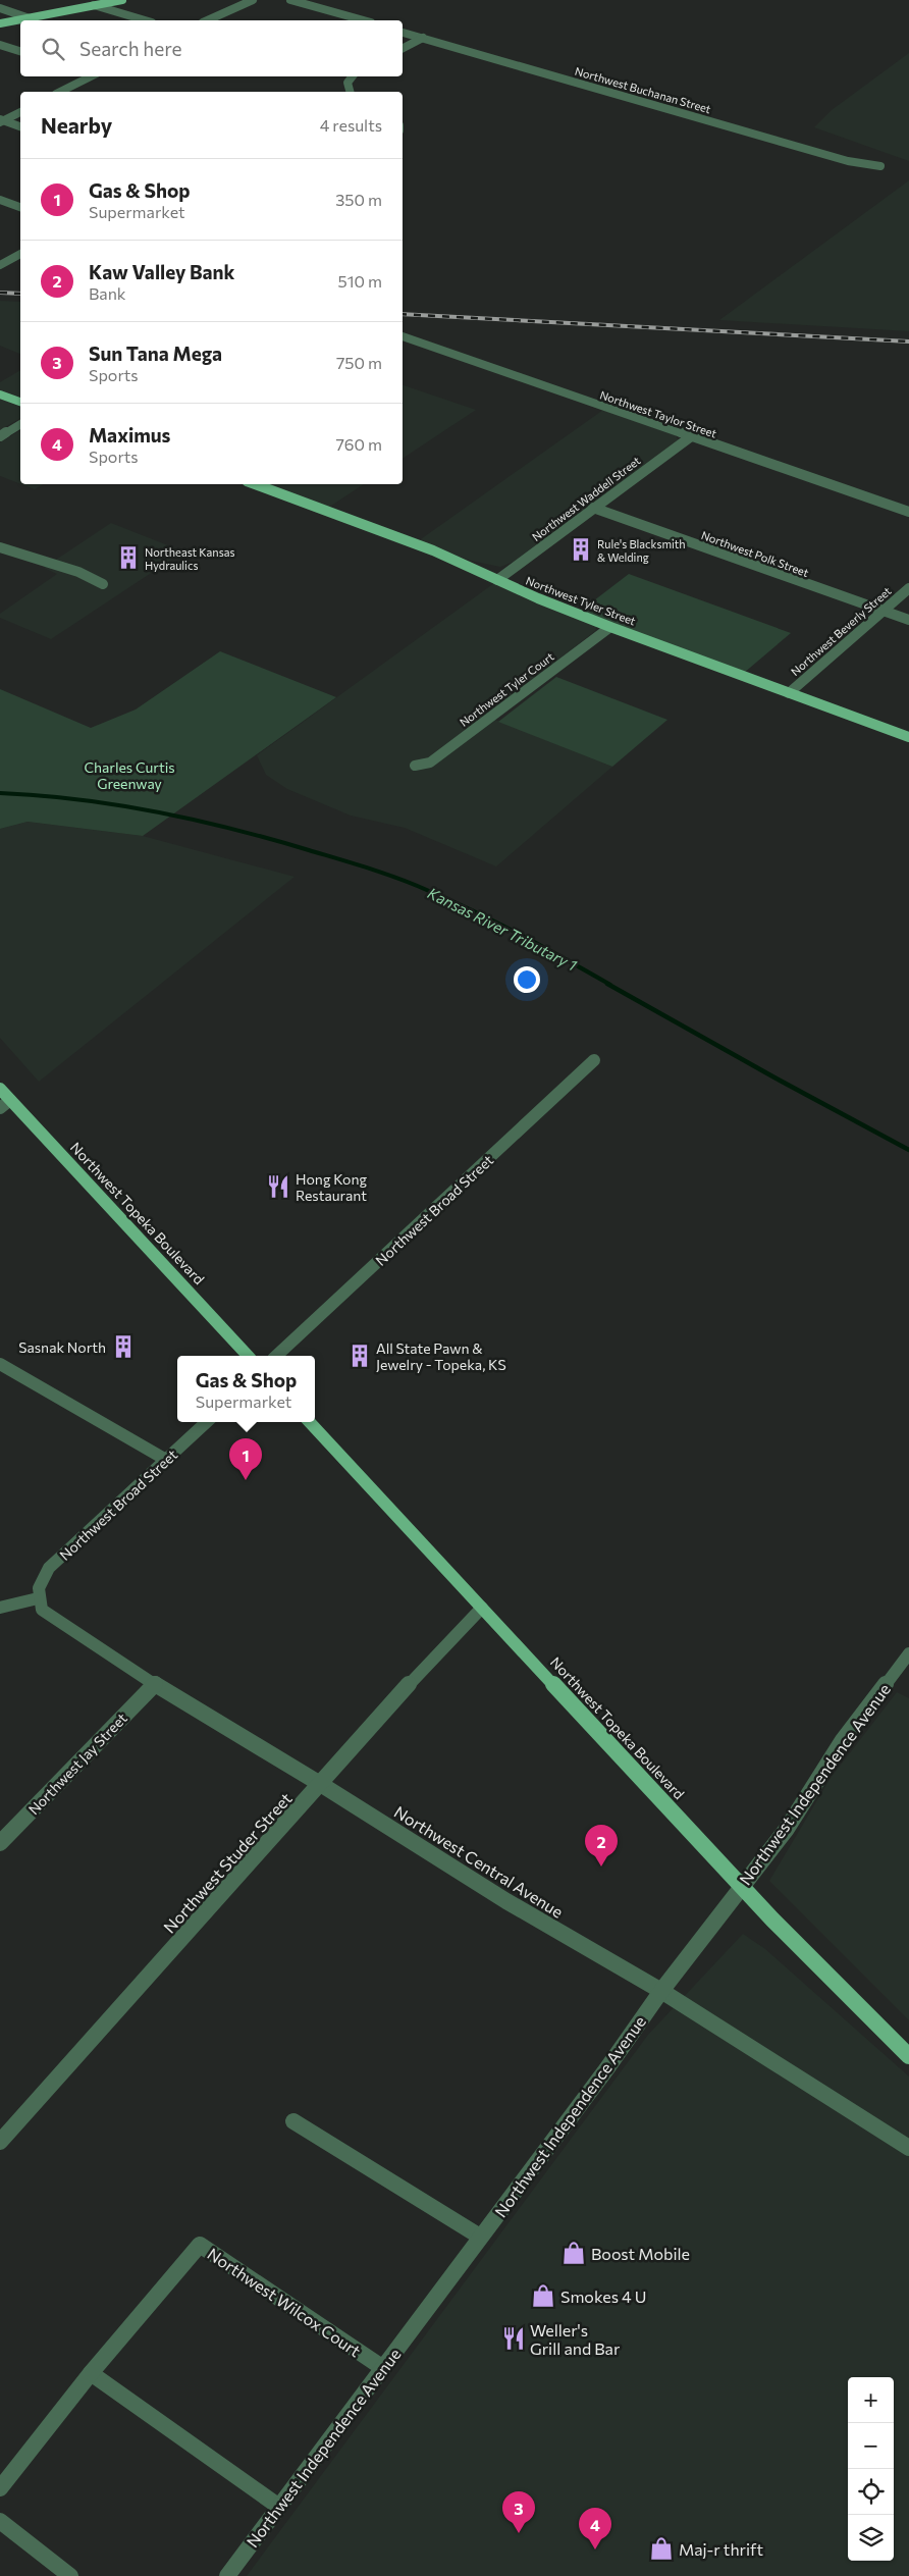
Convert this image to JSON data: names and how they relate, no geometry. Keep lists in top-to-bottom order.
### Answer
{
  "streets": {
    "main road": ["Northwest Tyler Street", "Northwest Topeka Boulevard"],
    "street": [
      "Northwest Buchanan Street",
      "Northwest Taylor Street",
      "Northwest Waddell Street",
      "Northwest Polk Street",
      "Northwest Beverly Street",
      "Northwest Tyler Court",
      "Northwest Broad Street",
      "Northwest Jay Street",
      "Northwest Independence Avenue",
      "Northwest Central Avenue",
      "Northwest Studer Street",
      "Northwest Wilcox Court"
    ]
  },
  "crossings": [
    ["Northwest Taylor Street", "Northwest Waddell Street"],
    ["Northwest Waddell Street", "Northwest Polk Street"],
    ["Northwest Waddell Street", "Northwest Tyler Street"],
    ["Northwest Polk Street", "Northwest Beverly Street"],
    ["Northwest Tyler Street", "Northwest Beverly Street"],
    ["Northwest Tyler Street", "Northwest Tyler Court"],
    ["Northwest Broad Street", "Northwest Central Avenue"],
    ["Northwest Topeka Boulevard", "Northwest Independence Avenue"],
    ["Northwest Topeka Boulevard", "Northwest Studer Street"],
    ["Northwest Jay Street", "Northwest Central Avenue"],
    ["Northwest Independence Avenue", "Northwest Central Avenue"],
    ["Northwest Independence Avenue", "Northwest Wilcox Court"],
    ["Northwest Central Avenue", "Northwest Studer Street"]
  ],
  "water": ["Kansas River Tributary 1"],
  "parks": ["Charles Curtis Greenway"],
  "places": {
    "building": [
      "Rule's Blacksmith & Welding",
      "Northeast Kansas Hydraulics",
      "Sasnak North",
      "All State Pawn & Jewelry - Topeka, KS"
    ],
    "restaurant": ["Hong Kong Restaurant", "Weller's Grill and Bar"],
    "shop": ["Boost Mobile", "Smokes 4 U", "Maj-r thrift"]
  },
  "page": {
    "search": "Search here",
    "heading": ["Nearby", "4 results"],
    "list": [
      {
        "mark": "1",
        "name": "Gas & Shop",
        "note": "Supermarket",
        "value": "350 m"
      },
      {
        "mark": "2",
        "name": "Kaw Valley Bank",
        "note": "Bank",
        "value": "510 m"
      },
      {
        "mark": "3",
        "name": "Sun Tana Mega",
        "note": "Sports",
        "value": "750 m"
      },
      {
        "mark": "4",
        "name": "Maximus",
        "note": "Sports",
        "value": "760 m"
      }
    ],
    "popup": ["Gas & Shop", "Supermarket"],
    "pins": [
      "1",
      "2",
      "3",
      "4"
    ],
    "map_buttons": ["+", "−"]
  }
}
